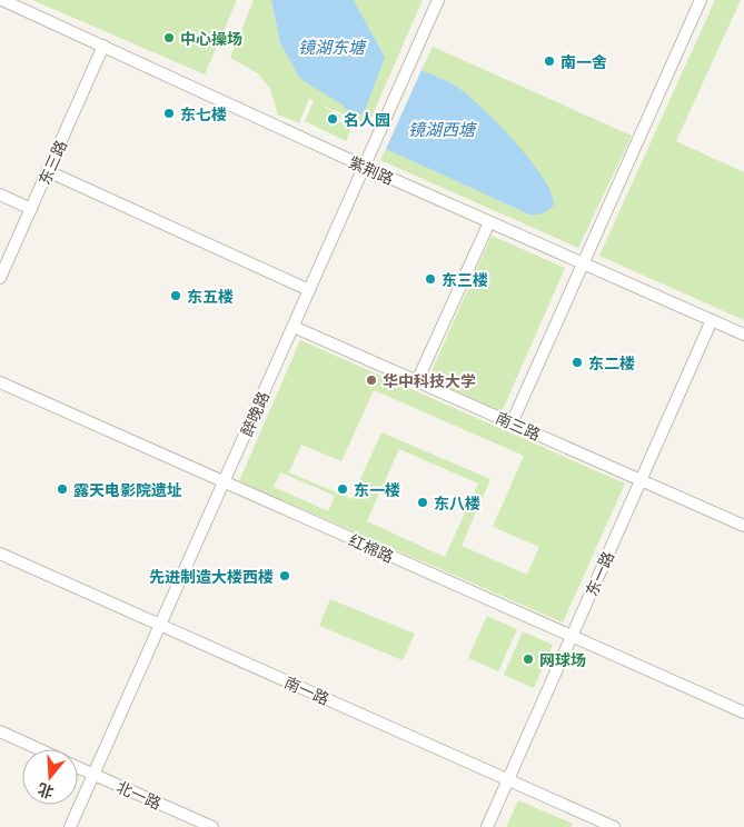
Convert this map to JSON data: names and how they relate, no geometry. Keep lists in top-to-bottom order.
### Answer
{
  "streets": {
    "street": [
      "东三路",
      "紫荆路",
      "醉晚路",
      "南三路",
      "红棉路",
      "东一路",
      "南一路",
      "北一路"
    ]
  },
  "crossings": [
    ["东三路", "紫荆路"],
    ["紫荆路", "醉晚路"],
    ["紫荆路", "东一路"],
    ["醉晚路", "南三路"],
    ["醉晚路", "红棉路"],
    ["醉晚路", "南一路"],
    ["醉晚路", "北一路"],
    ["南三路", "东一路"],
    ["红棉路", "东一路"],
    ["东一路", "南一路"]
  ],
  "water": ["镜湖东塘", "镜湖西塘"],
  "places": [
    "中心操场",
    "南一舍",
    "东七楼",
    "名人园",
    "东三楼",
    "东五楼",
    "东二楼",
    "华中科技大学",
    "露天电影院遗址",
    "东一楼",
    "东八楼",
    "先进制造大楼西楼",
    "网球场"
  ],
  "north": "bottom"
}
